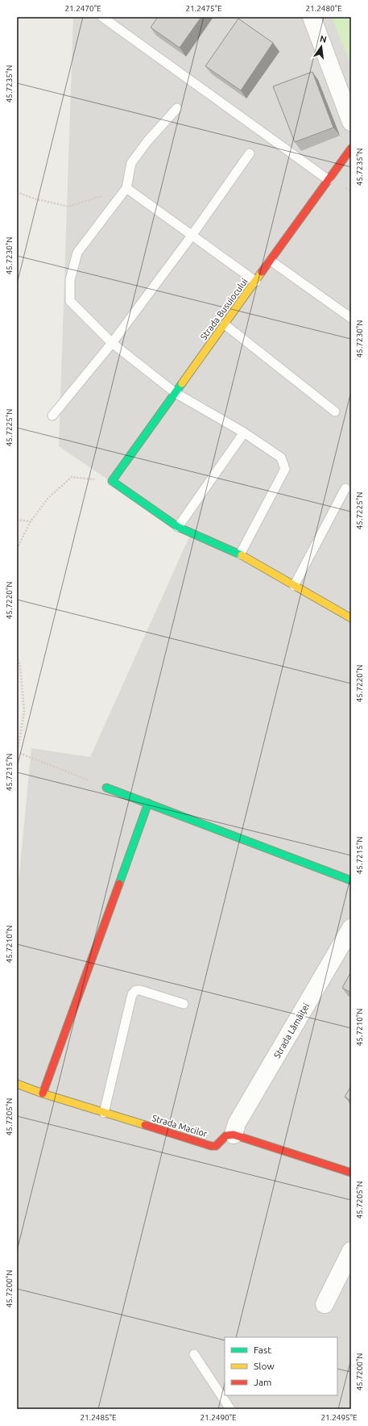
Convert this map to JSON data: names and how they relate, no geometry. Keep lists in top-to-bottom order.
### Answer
{
  "streets": {
    "street": ["Strada Busuiocului", "Strada Lămâiței", "Strada Macilor"]
  },
  "crossings": [
    ["Strada Lămâiței", "Strada Macilor"]
  ],
  "legend": ["Fast", "Slow", "Jam"],
  "north": "top",
  "coordinates": [
    "21.2470°E",
    "21.2475°E",
    "21.2480°E",
    "45.7235°N",
    "45.7230°N",
    "45.7225°N",
    "45.7220°N",
    "45.7215°N",
    "45.7210°N",
    "45.7205°N",
    "45.7200°N",
    "21.2485°E",
    "21.2490°E",
    "21.2495°E"
  ]
}
